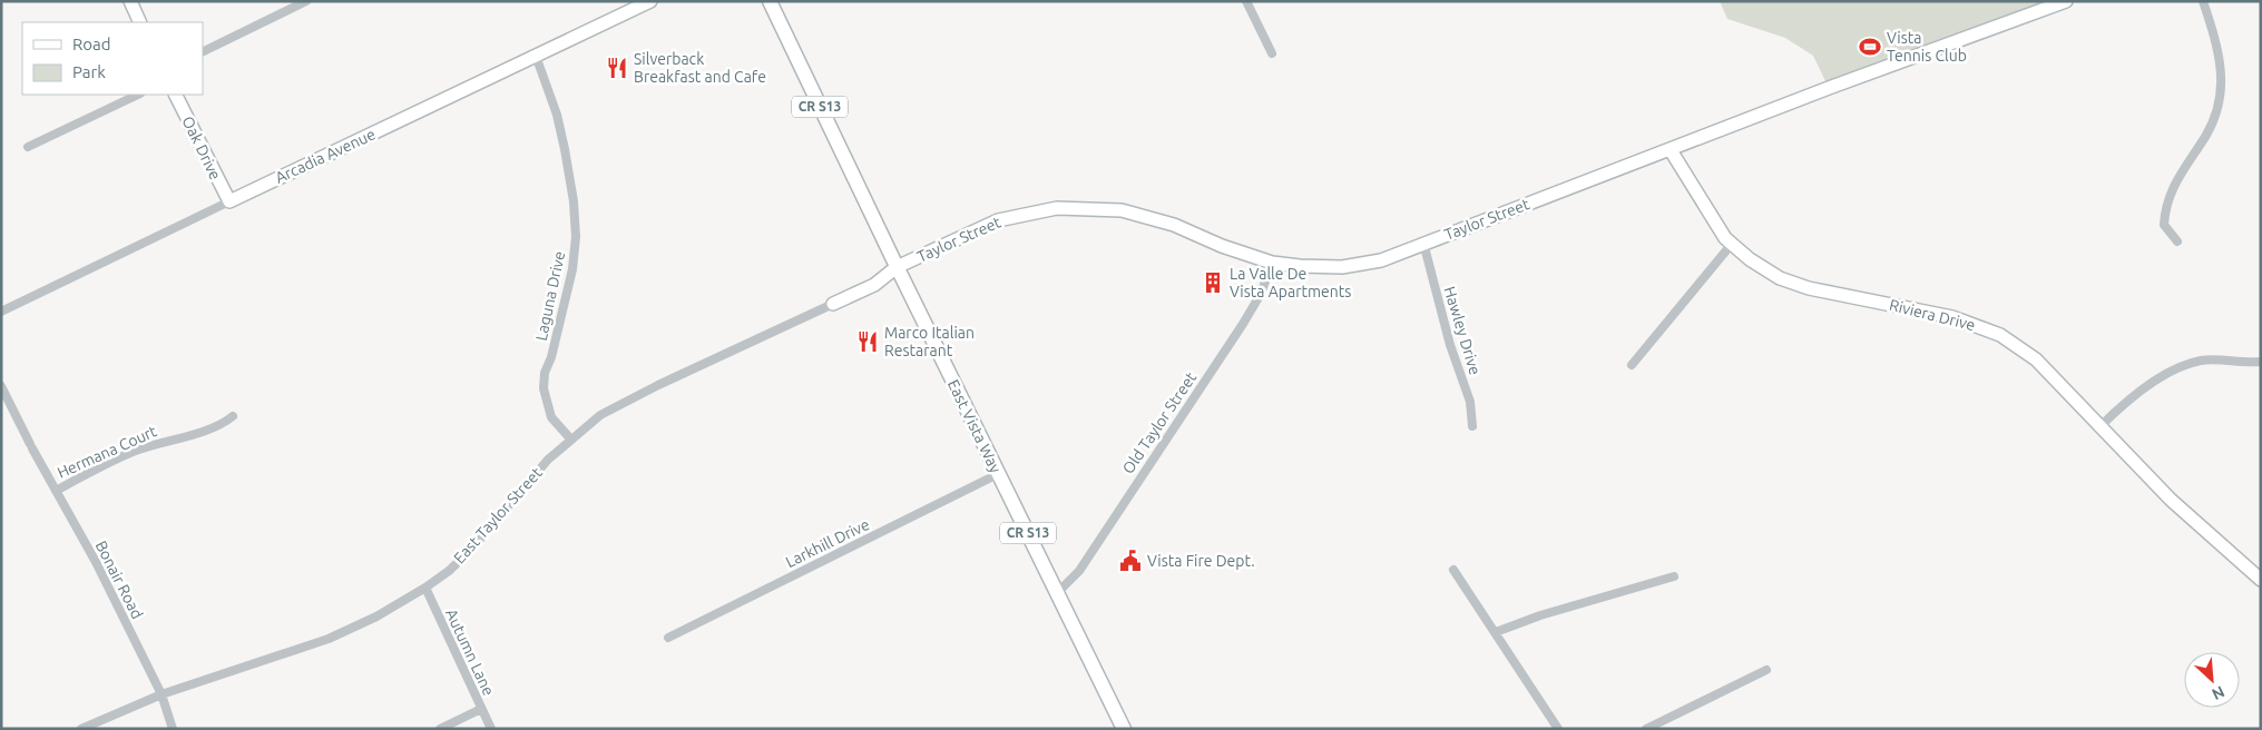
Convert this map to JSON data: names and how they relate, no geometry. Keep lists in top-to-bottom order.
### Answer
{
  "streets": {
    "main road": ["CR S13", "East Vista Way"],
    "street": [
      "Oak Drive",
      "Arcadia Avenue",
      "Taylor Street",
      "Laguna Drive",
      "Riviera Drive",
      "Hawley Drive",
      "Old Taylor Street",
      "Hermana Court",
      "East Taylor Street",
      "Larkhill Drive",
      "Bonair Road",
      "Autumn Lane"
    ]
  },
  "crossings": [
    ["Oak Drive", "Arcadia Avenue"],
    ["Arcadia Avenue", "Laguna Drive"],
    ["Taylor Street", "Riviera Drive"],
    ["Taylor Street", "Hawley Drive"],
    ["Taylor Street", "Old Taylor Street"],
    ["Taylor Street", "East Vista Way"],
    ["Taylor Street", "East Taylor Street"],
    ["Laguna Drive", "East Taylor Street"],
    ["Old Taylor Street", "East Vista Way"],
    ["East Vista Way", "East Taylor Street"],
    ["East Vista Way", "Larkhill Drive"],
    ["Hermana Court", "Bonair Road"],
    ["East Taylor Street", "Bonair Road"],
    ["East Taylor Street", "Autumn Lane"]
  ],
  "places": {
    "sports": ["Vista Tennis Club"],
    "restaurant": ["Silverback Breakfast and Cafe", "Marco Italian Restarant"],
    "building": ["La Valle De Vista Apartments"],
    "public building": ["Vista Fire Dept."]
  },
  "legend": ["Road", "Park"],
  "north": "bottom right"
}
